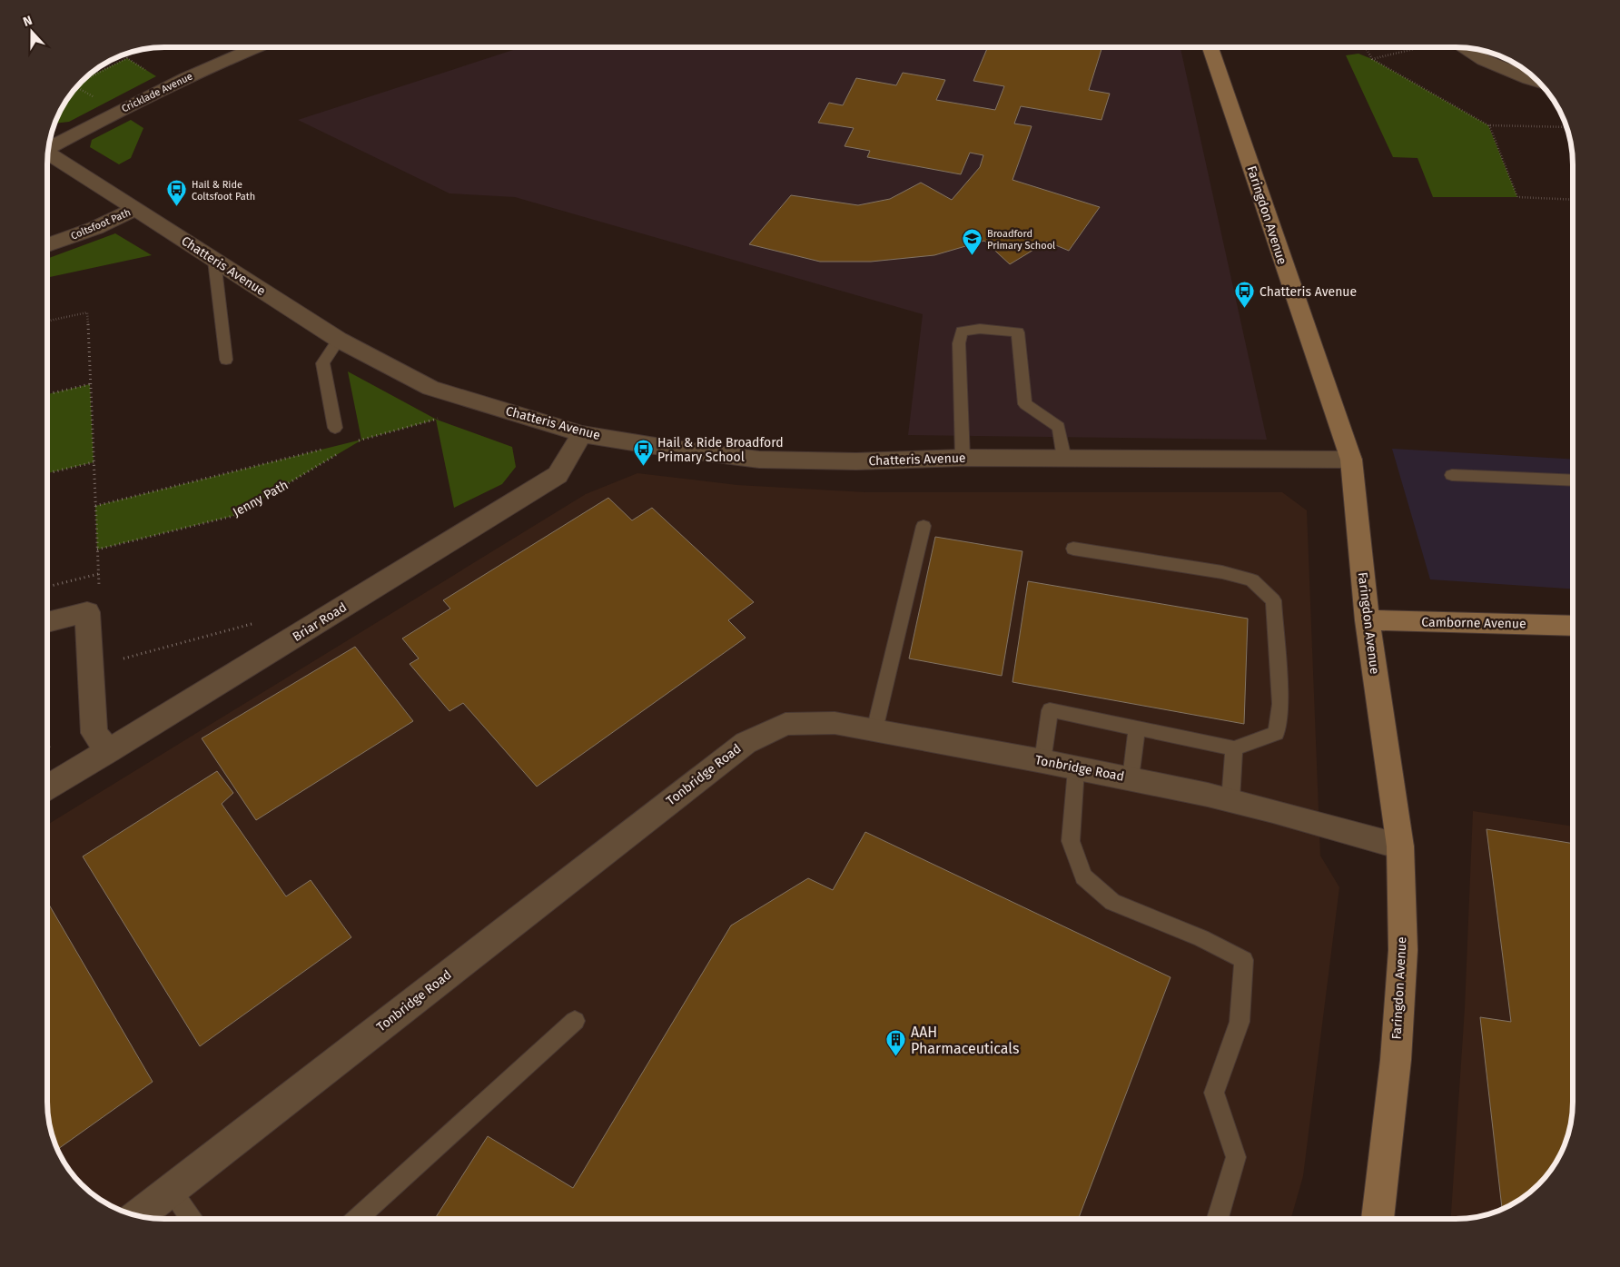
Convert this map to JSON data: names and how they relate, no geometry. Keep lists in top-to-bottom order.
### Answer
{
  "streets": {
    "street": [
      "Cricklade Avenue",
      "Faringdon Avenue",
      "Coltsfoot Path",
      "Chatteris Avenue",
      "Briar Road",
      "Camborne Avenue",
      "Tonbridge Road"
    ],
    "path": ["Jenny Path"]
  },
  "crossings": [
    ["Faringdon Avenue", "Chatteris Avenue"],
    ["Faringdon Avenue", "Camborne Avenue"],
    ["Faringdon Avenue", "Tonbridge Road"],
    ["Coltsfoot Path", "Chatteris Avenue"],
    ["Chatteris Avenue", "Briar Road"]
  ],
  "places": {
    "bus stop": ["Hail & Ride Coltsfoot Path", "Chatteris Avenue", "Hail & Ride Broadford Primary School"],
    "school or university": ["Broadford Primary School"],
    "building": ["AAH Pharmaceuticals"]
  },
  "north": "top"
}
